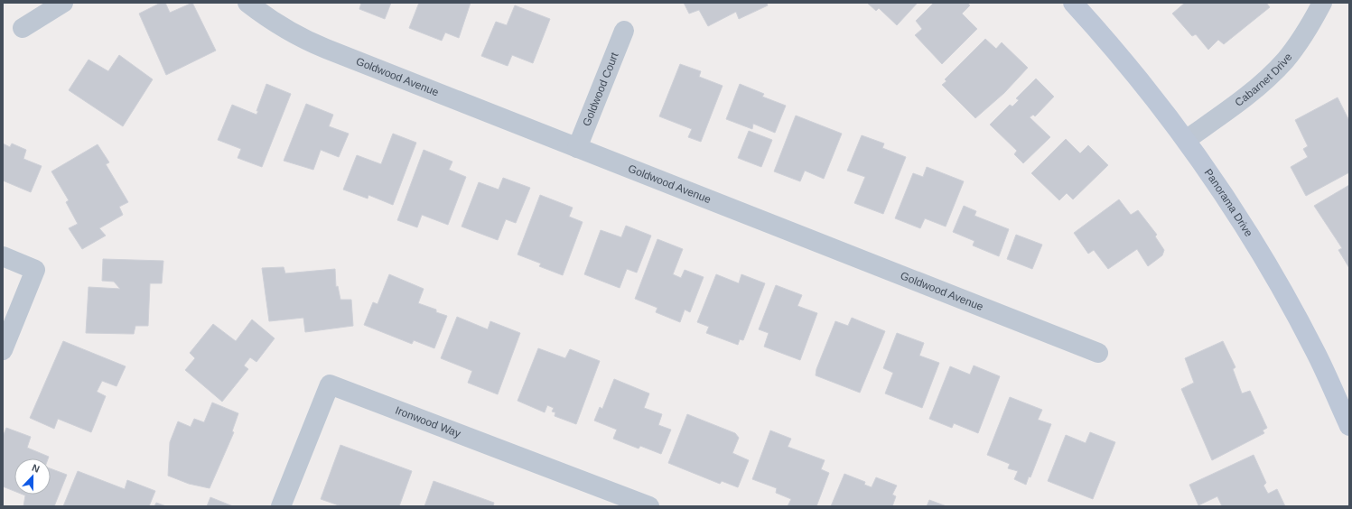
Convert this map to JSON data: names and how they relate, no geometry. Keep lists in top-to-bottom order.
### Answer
{
  "streets": {
    "street": [
      "Goldwood Avenue",
      "Cabarnet Drive",
      "Goldwood Court",
      "Panorama Drive",
      "Ironwood Way"
    ]
  },
  "crossings": [
    ["Goldwood Avenue", "Goldwood Court"],
    ["Cabarnet Drive", "Panorama Drive"]
  ],
  "north": "top"
}
